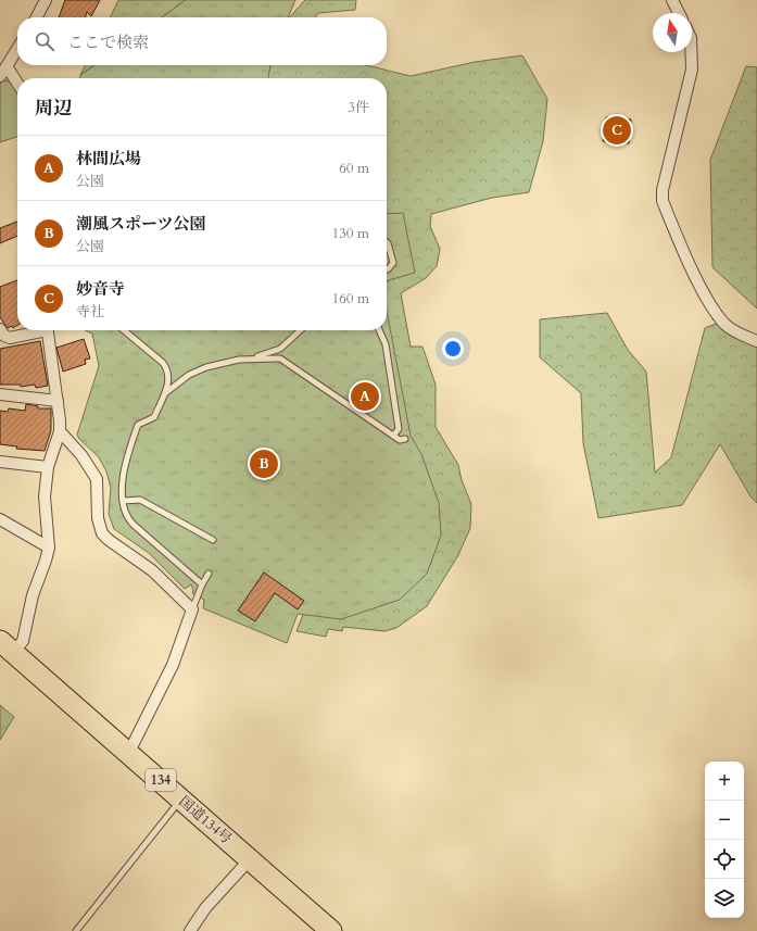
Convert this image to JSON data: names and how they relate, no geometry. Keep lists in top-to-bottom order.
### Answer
{
  "streets": {
    "highway": ["134", "国道134号"]
  },
  "north": "top",
  "page": {
    "search": "ここで検索",
    "heading": ["周辺", "3件"],
    "pins": ["C", "A", "B"],
    "list": [
      {
        "mark": "A",
        "name": "林間広場",
        "note": "公園",
        "value": "60 m"
      },
      {
        "mark": "B",
        "name": "潮風スポーツ公園",
        "note": "公園",
        "value": "130 m"
      },
      {
        "mark": "C",
        "name": "妙音寺",
        "note": "寺社",
        "value": "160 m"
      }
    ],
    "map_buttons": ["+", "−"]
  }
}
